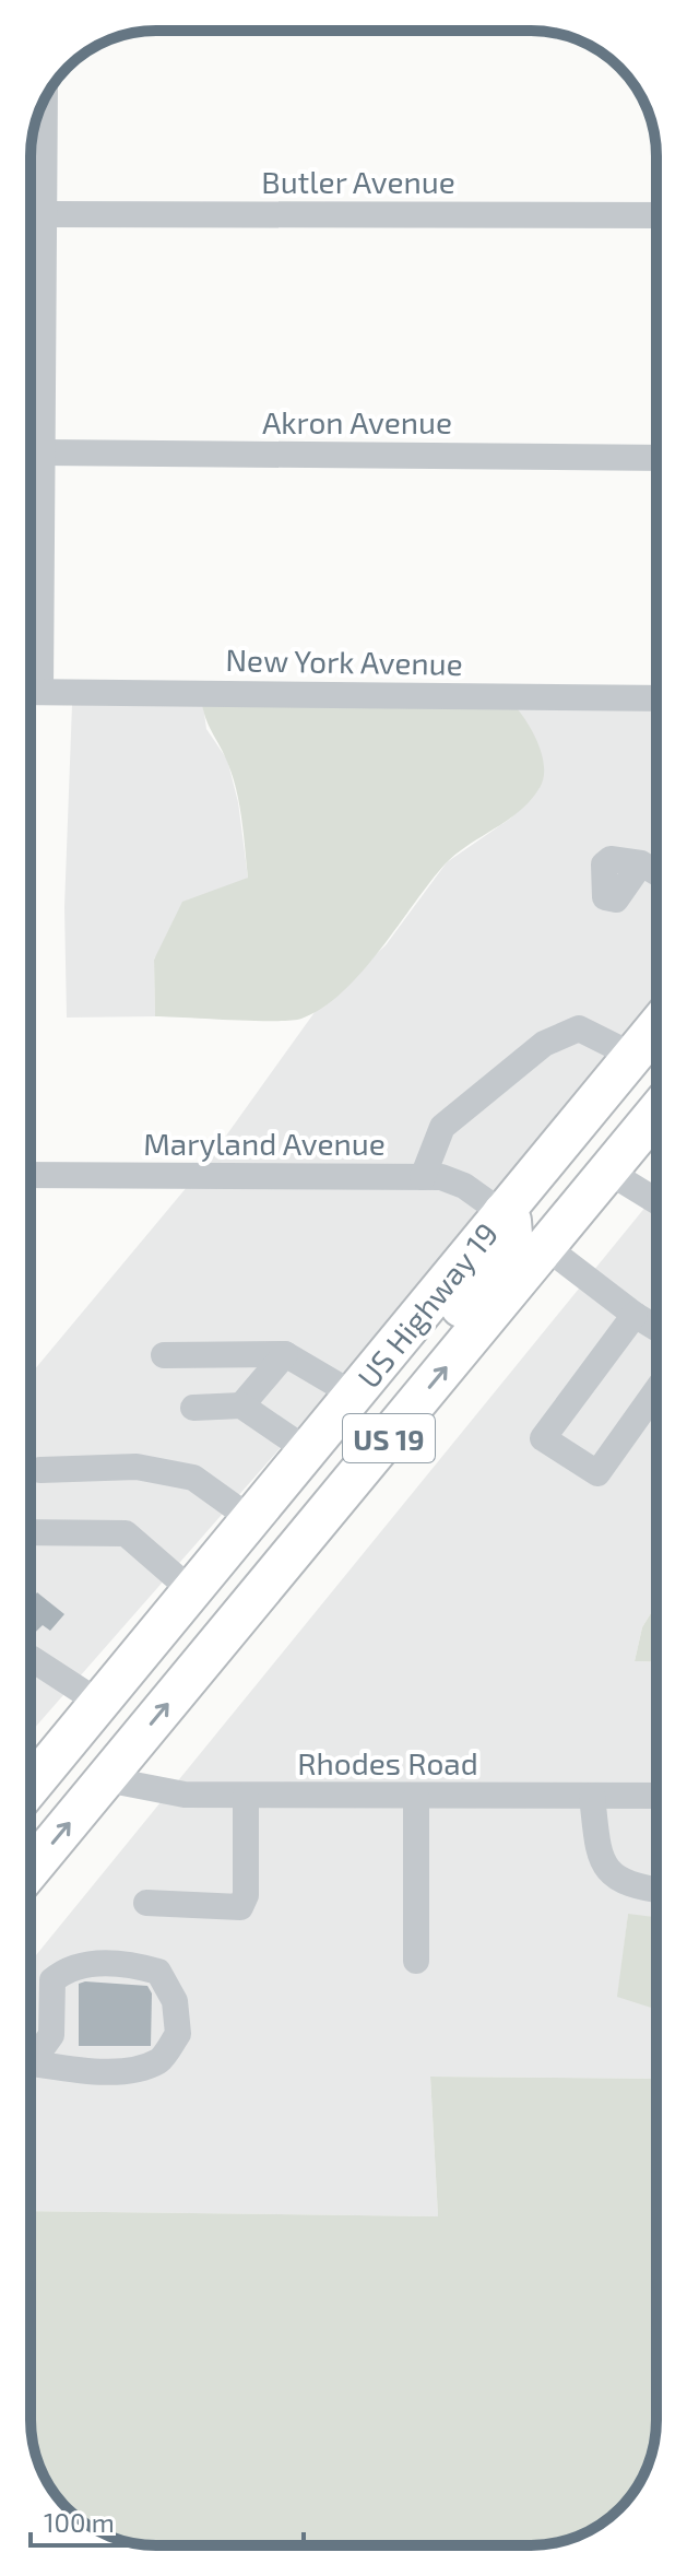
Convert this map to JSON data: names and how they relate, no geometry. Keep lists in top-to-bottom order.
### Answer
{
  "streets": {
    "highway": ["US Highway 19", "US 19"],
    "street": [
      "Butler Avenue",
      "Akron Avenue",
      "New York Avenue",
      "Maryland Avenue",
      "Rhodes Road"
    ]
  },
  "crossings": [
    ["Maryland Avenue", "US Highway 19"],
    ["US Highway 19", "Rhodes Road"]
  ],
  "scale_bar": "100 m"
}
